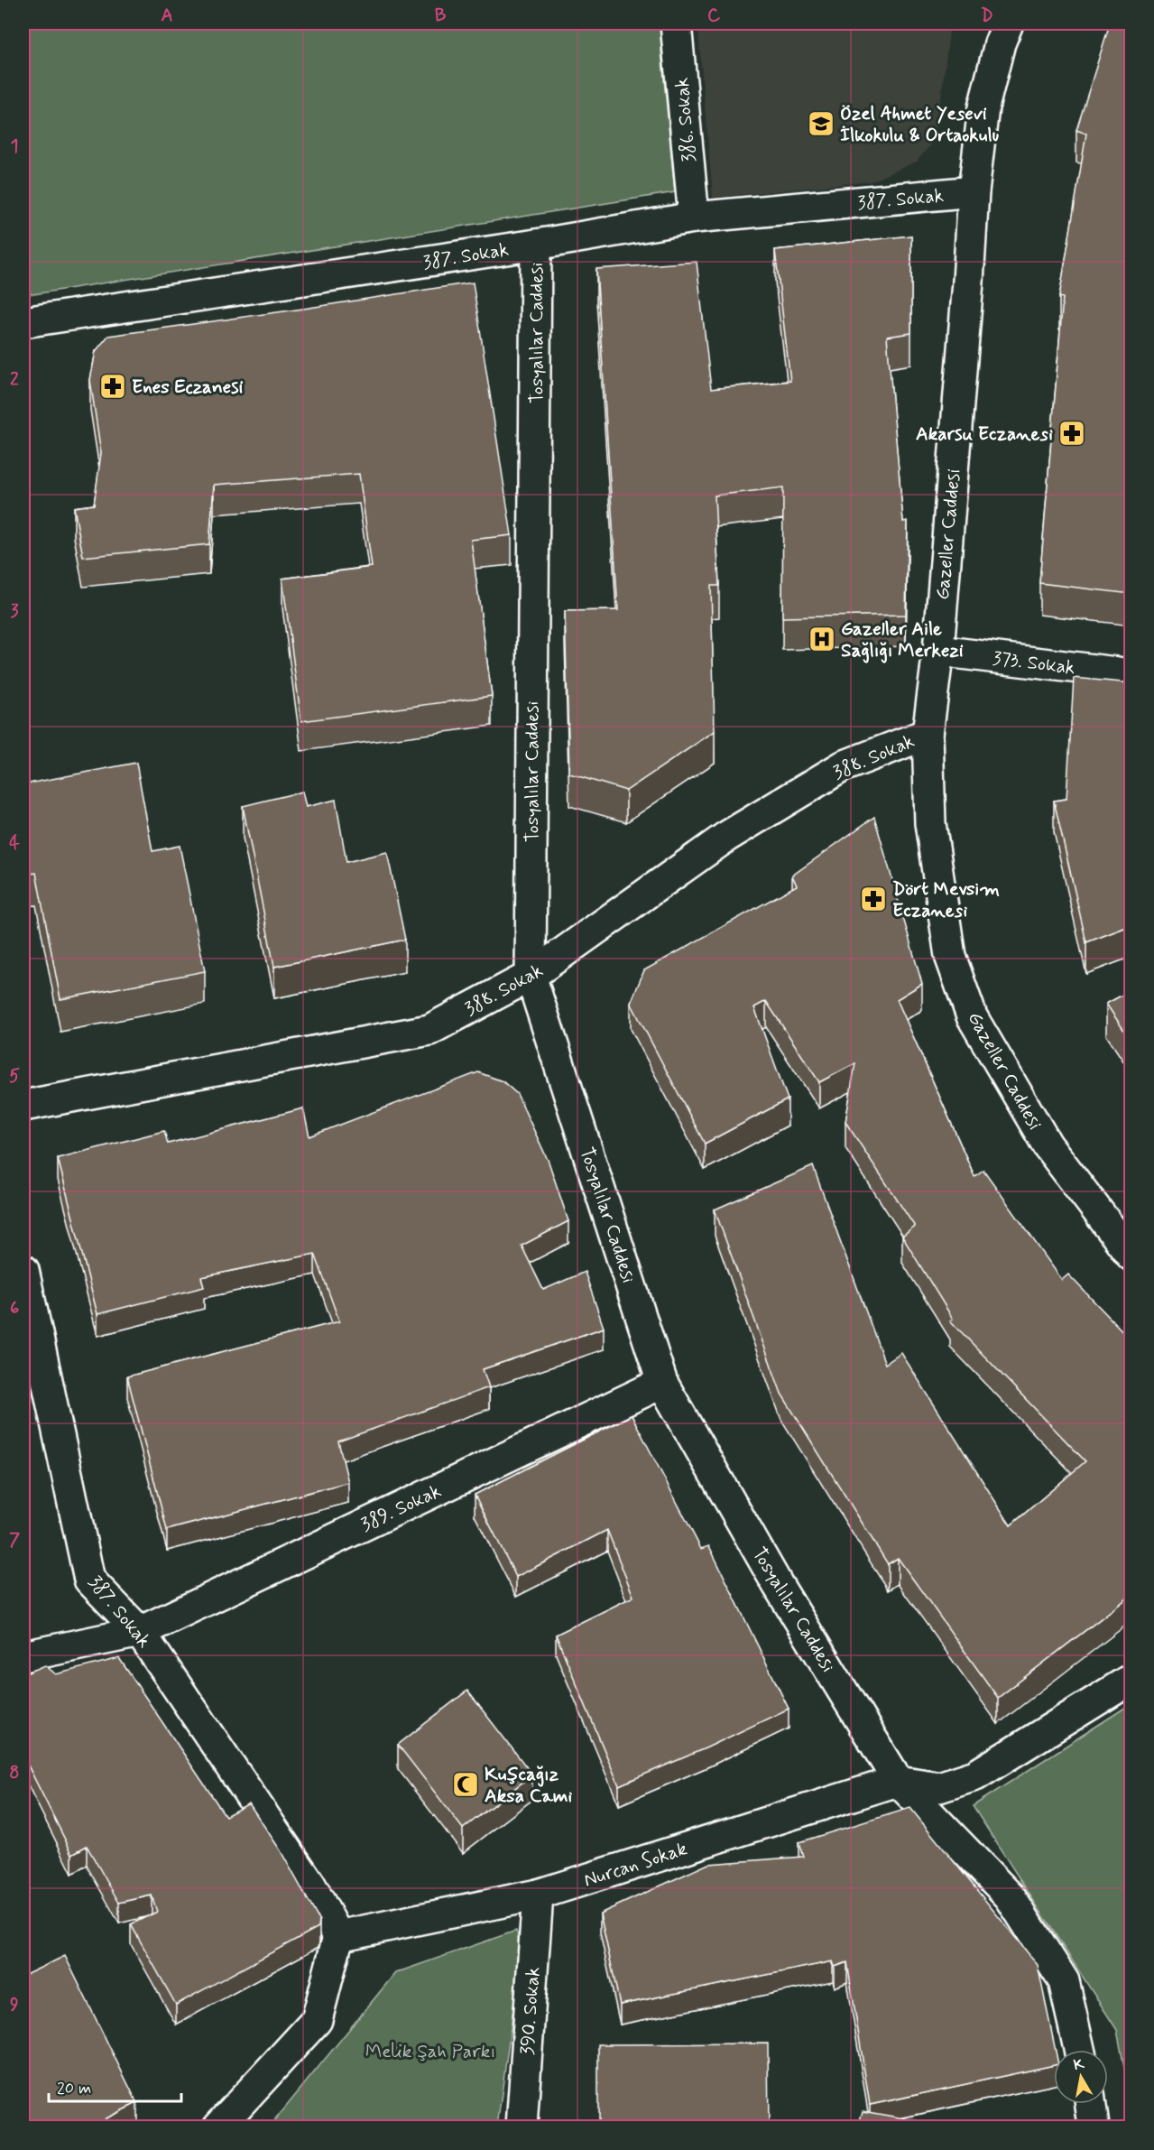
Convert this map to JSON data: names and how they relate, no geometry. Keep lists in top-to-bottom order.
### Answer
{
  "streets": {
    "street": [
      "386. Sokak",
      "387. Sokak",
      "Tosyalılar Caddesi",
      "Gazeller Caddesi",
      "373. Sokak",
      "388. Sokak",
      "389. Sokak",
      "Nurcan Sokak",
      "390. Sokak"
    ]
  },
  "crossings": [
    ["386. Sokak", "387. Sokak"],
    ["387. Sokak", "Tosyalılar Caddesi"],
    ["387. Sokak", "Gazeller Caddesi"],
    ["387. Sokak", "389. Sokak"],
    ["387. Sokak", "Nurcan Sokak"],
    ["Tosyalılar Caddesi", "388. Sokak"],
    ["Tosyalılar Caddesi", "389. Sokak"],
    ["Tosyalılar Caddesi", "Nurcan Sokak"],
    ["Gazeller Caddesi", "373. Sokak"],
    ["Gazeller Caddesi", "388. Sokak"],
    ["Nurcan Sokak", "390. Sokak"]
  ],
  "parks": ["Melik Şah Parkı"],
  "places": {
    "school or university": ["Özel Ahmet Yesevi İlkokulu & Ortaokulu"],
    "pharmacy": ["Enes Eczanesi", "Akarsu Eczanesi", "Dört Mevsim Eczanesi"],
    "hospital": ["Gazeller Aile Sağlığı Merkezi"],
    "mosque": ["Kuşcağız Aksa Cami"]
  },
  "scale_bar": "20 m",
  "north": "top",
  "grid": {
    "columns": [
      "A",
      "B",
      "C",
      "D"
    ],
    "rows": [
      "1",
      "2",
      "3",
      "4",
      "5",
      "6",
      "7",
      "8",
      "9"
    ]
  }
}
